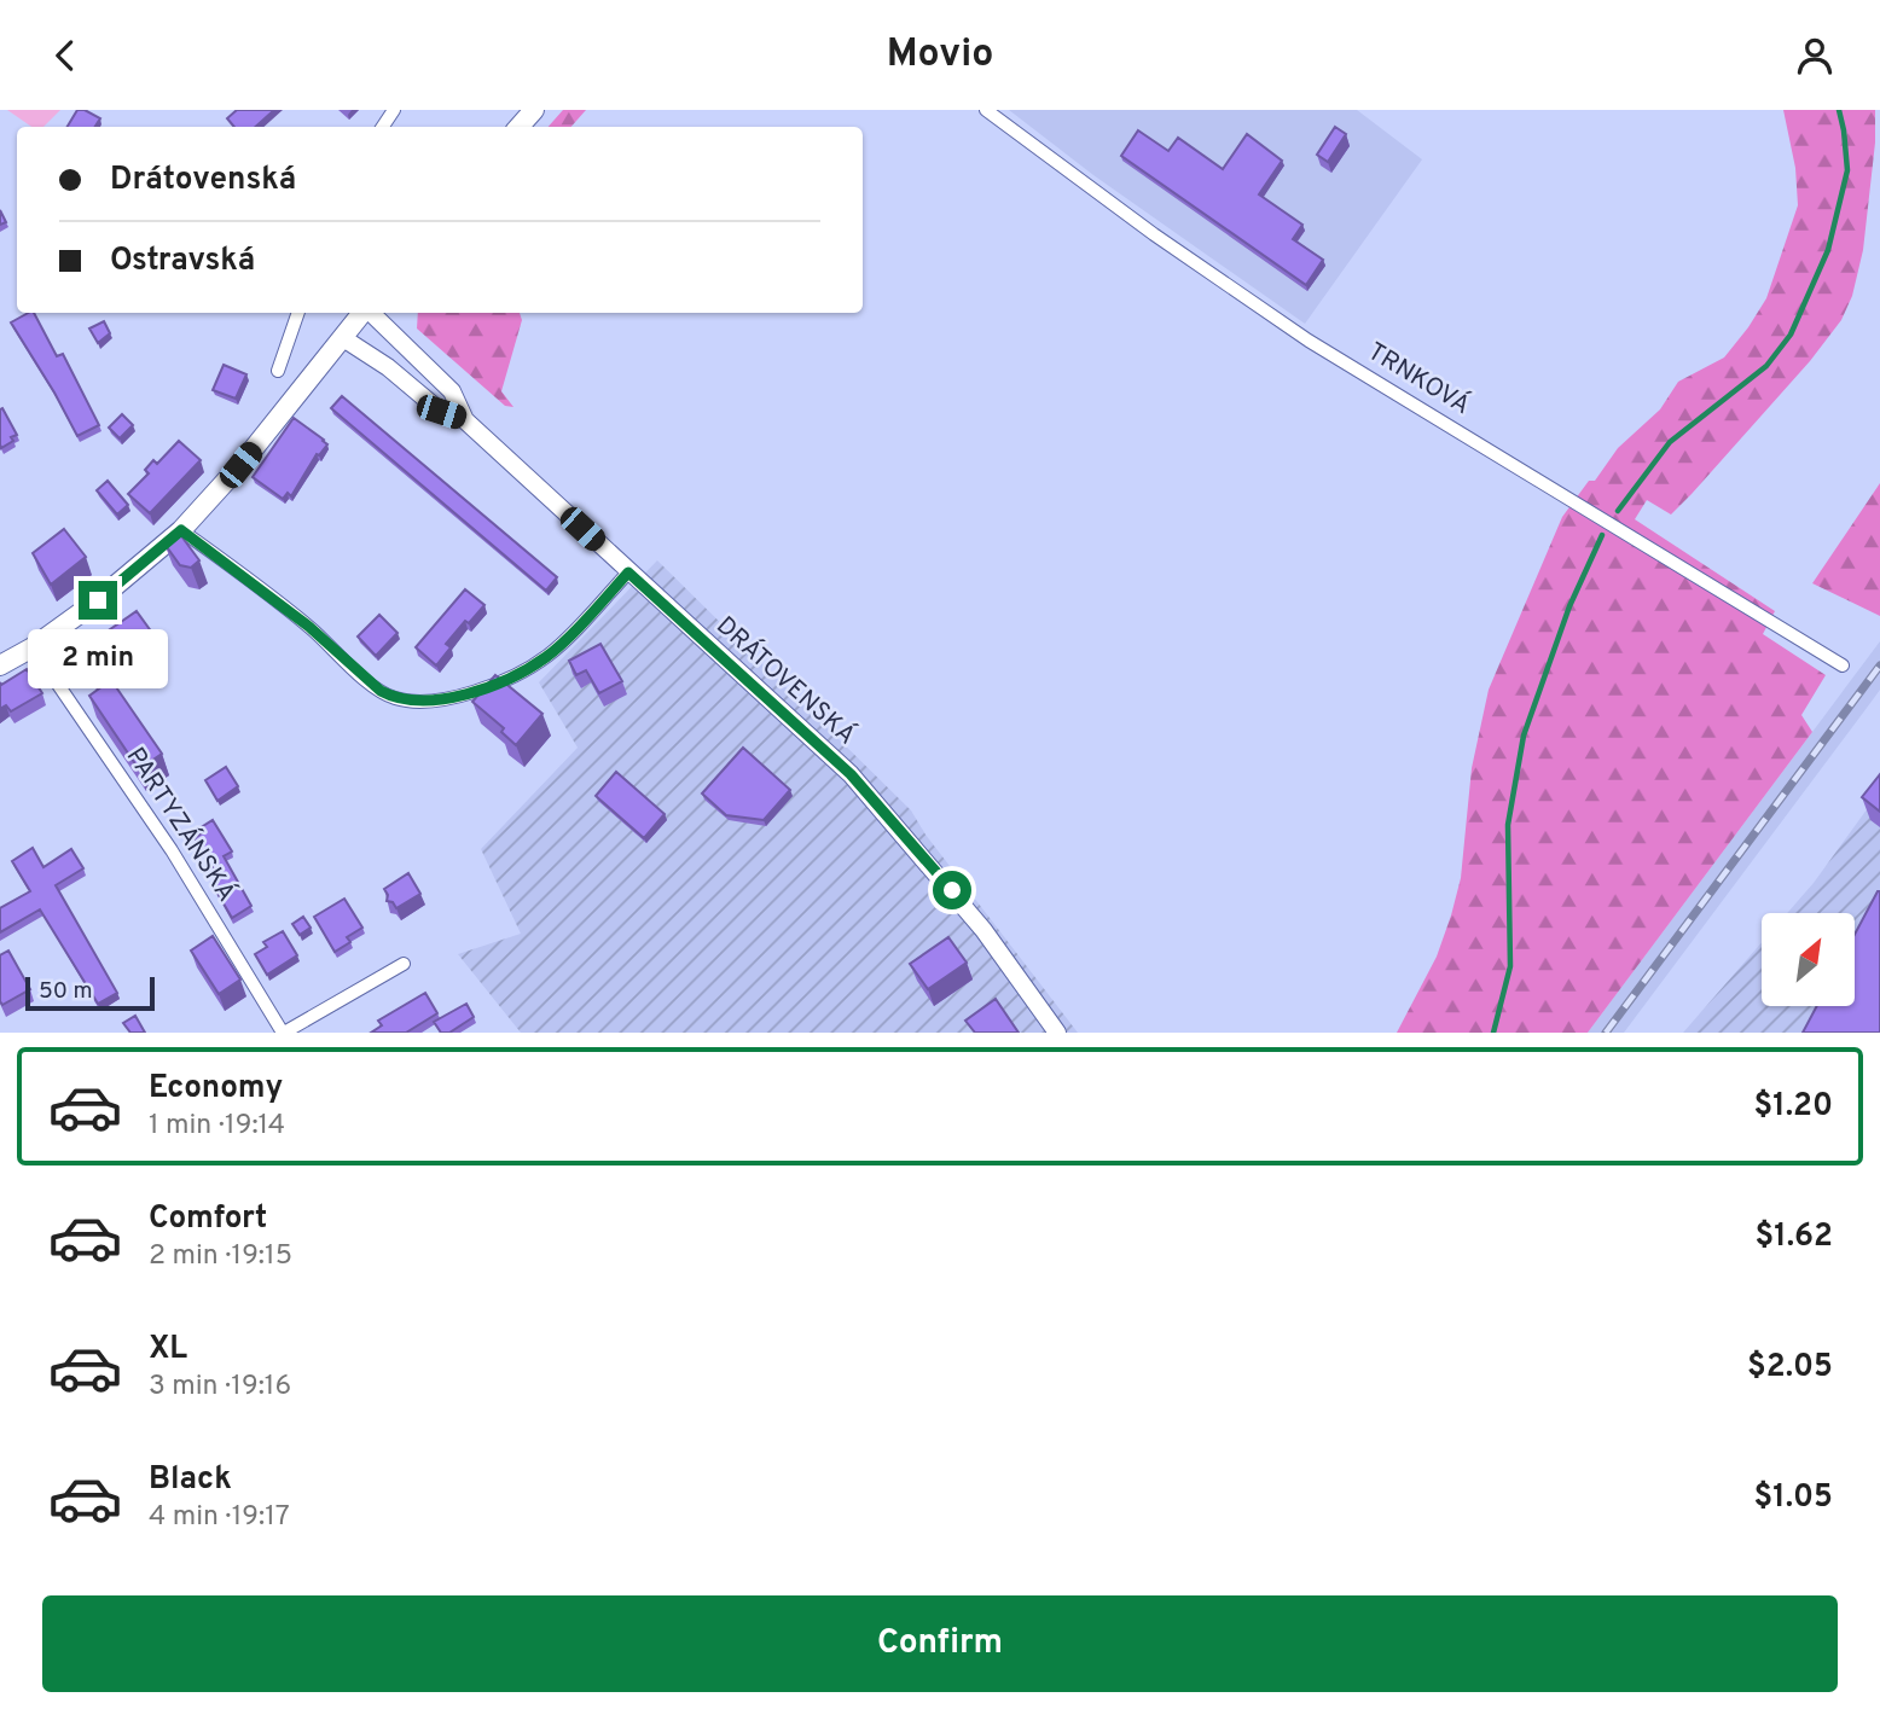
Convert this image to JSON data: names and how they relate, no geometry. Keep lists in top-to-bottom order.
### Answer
{
  "streets": {
    "street": ["TRNKOVÁ", "DRÁTOVENSKÁ", "PARTYZÁNSKÁ"]
  },
  "scale_bar": "50 m",
  "north": "top right",
  "page": {
    "header": "Movio",
    "banner": ["Drátovenská", "Ostravská"],
    "bubble": "2 min",
    "scale": "50 m",
    "list": [
      {
        "name": "Economy",
        "note": "1 min · 19:14",
        "value": "$1.20"
      },
      {
        "name": "Comfort",
        "note": "2 min · 19:15",
        "value": "$1.62"
      },
      {
        "name": "XL",
        "note": "3 min · 19:16",
        "value": "$2.05"
      },
      {
        "name": "Black",
        "note": "4 min · 19:17",
        "value": "$1.05"
      }
    ],
    "buttons": "Confirm"
  }
}
